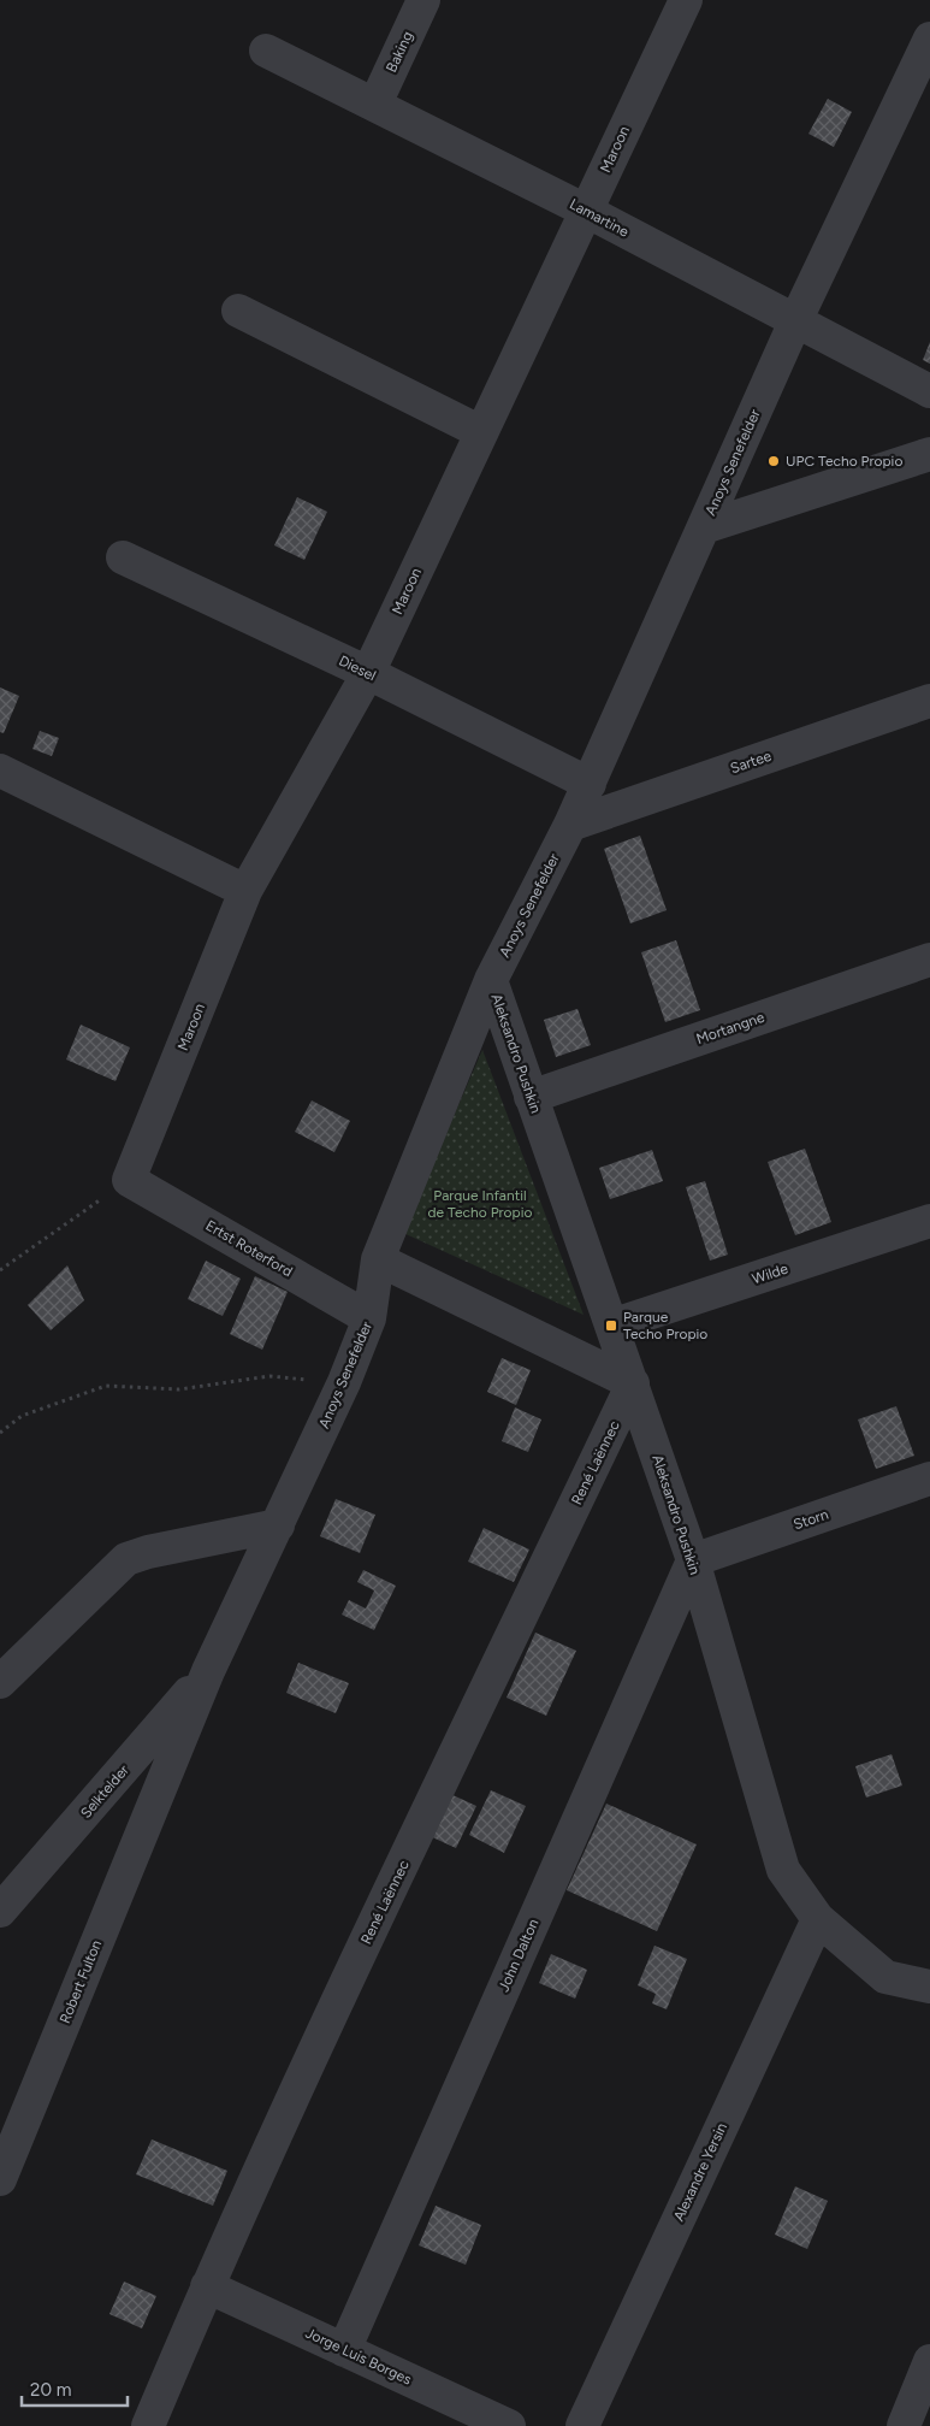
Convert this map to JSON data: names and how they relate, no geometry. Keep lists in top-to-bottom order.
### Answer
{
  "streets": {
    "street": [
      "Baking",
      "Maroon",
      "Lamartine",
      "Anoys Senefelder",
      "Diesel",
      "Sartee",
      "Mortangne",
      "Aleksandro Pushkin",
      "Ertst Roterford",
      "Wilde",
      "René Laënnec",
      "Storn",
      "Selktelder",
      "John Dalton",
      "Robert Fulton",
      "Alexandre Yersin",
      "Jorge Luis Borges"
    ]
  },
  "crossings": [
    ["Baking", "Lamartine"],
    ["Maroon", "Lamartine"],
    ["Maroon", "Diesel"],
    ["Maroon", "Ertst Roterford"],
    ["Lamartine", "Anoys Senefelder"],
    ["Anoys Senefelder", "Diesel"],
    ["Anoys Senefelder", "Sartee"],
    ["Anoys Senefelder", "Aleksandro Pushkin"],
    ["Anoys Senefelder", "Ertst Roterford"],
    ["Anoys Senefelder", "Selktelder"],
    ["Anoys Senefelder", "Robert Fulton"],
    ["Mortangne", "Aleksandro Pushkin"],
    ["Aleksandro Pushkin", "Wilde"],
    ["Aleksandro Pushkin", "René Laënnec"],
    ["Aleksandro Pushkin", "Storn"],
    ["Aleksandro Pushkin", "John Dalton"],
    ["Aleksandro Pushkin", "Alexandre Yersin"],
    ["René Laënnec", "Jorge Luis Borges"],
    ["Storn", "John Dalton"],
    ["John Dalton", "Jorge Luis Borges"]
  ],
  "parks": ["Parque Infantil de Techo Propio"],
  "places": {
    "other": ["UPC Techo Propio"],
    "transit": ["Parque Techo Propio"]
  },
  "scale_bar": "20 m"
}
